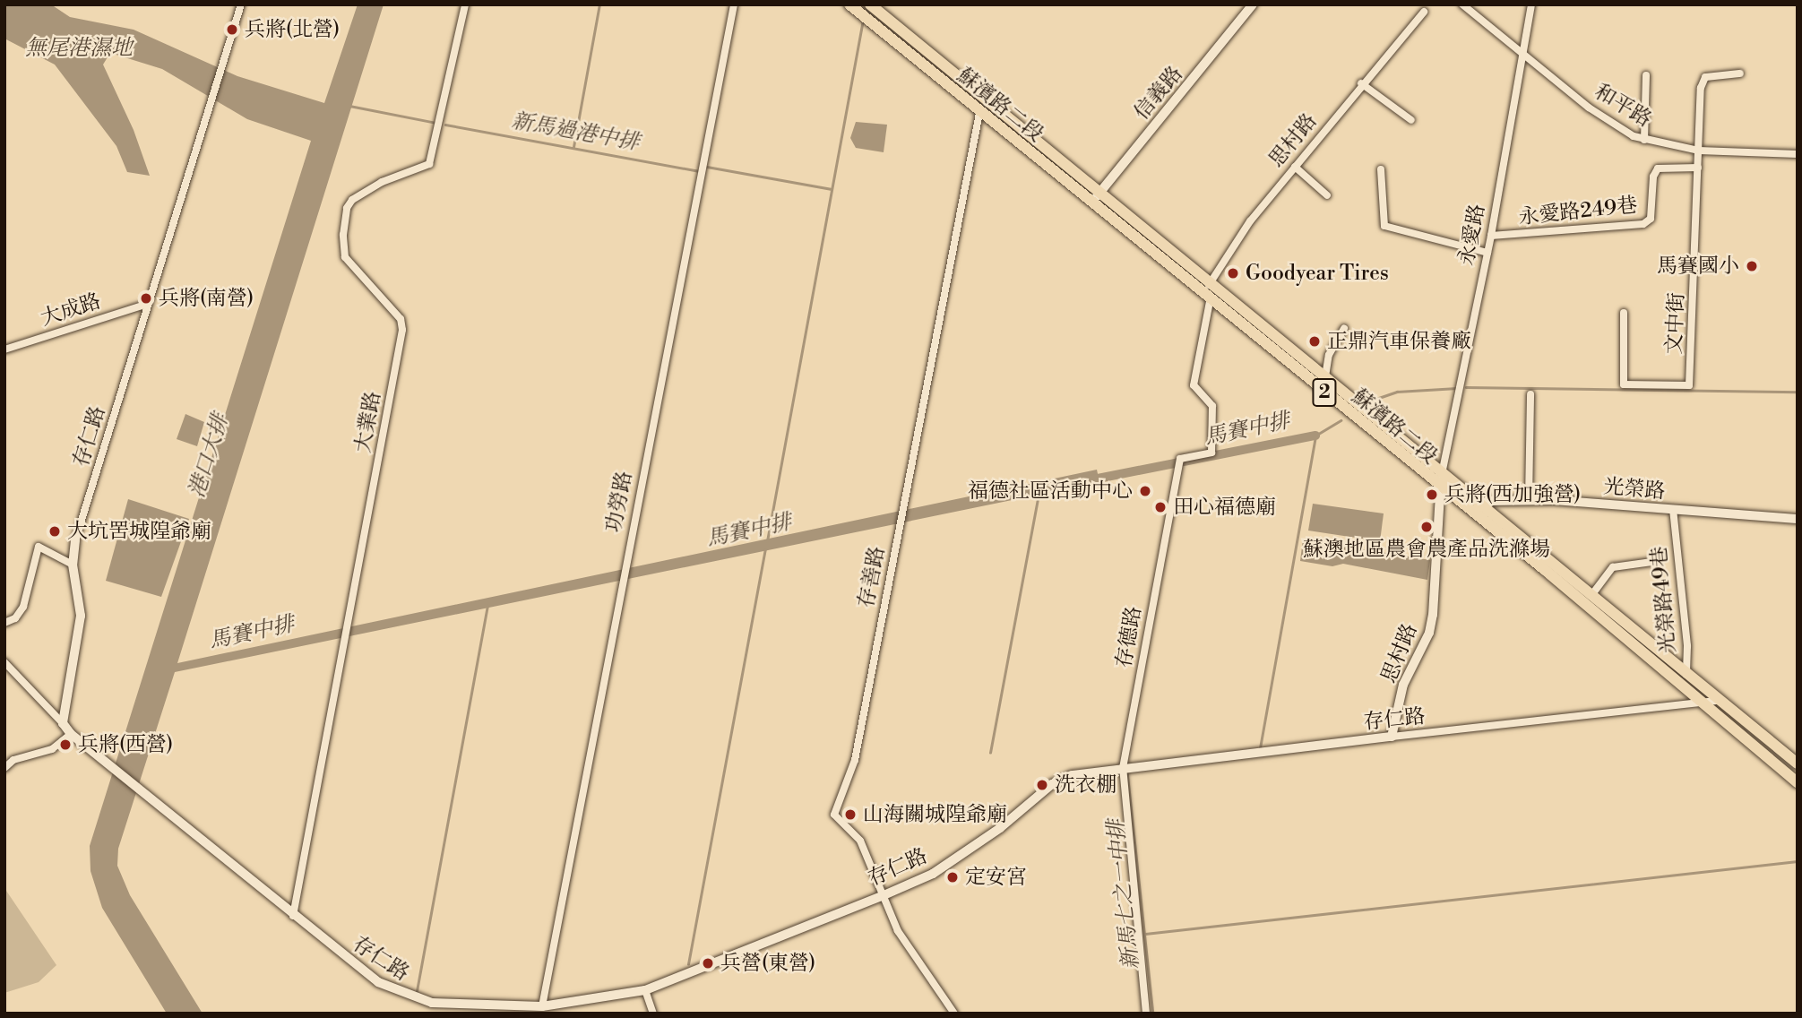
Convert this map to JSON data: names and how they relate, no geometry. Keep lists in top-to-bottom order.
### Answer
{
  "streets": {
    "main road": ["蘇濱路二段", "2"],
    "street": [
      "信義路",
      "和平路",
      "思村路",
      "永愛路249巷",
      "永愛路",
      "大成路",
      "文中街",
      "大業路",
      "存仁路",
      "光榮路",
      "功勞路",
      "存善路",
      "光榮路49巷",
      "存德路"
    ]
  },
  "crossings": [
    ["信義路", "蘇濱路二段"],
    ["蘇濱路二段", "思村路"],
    ["蘇濱路二段", "永愛路"],
    ["蘇濱路二段", "存仁路"],
    ["蘇濱路二段", "光榮路"],
    ["蘇濱路二段", "存善路"],
    ["蘇濱路二段", "光榮路49巷"],
    ["蘇濱路二段", "存德路"],
    ["和平路", "永愛路"],
    ["和平路", "文中街"],
    ["思村路", "永愛路"],
    ["思村路", "存仁路"],
    ["永愛路249巷", "永愛路"],
    ["永愛路249巷", "文中街"],
    ["大成路", "存仁路"],
    ["大業路", "存仁路"],
    ["存仁路", "功勞路"],
    ["存仁路", "存善路"],
    ["存仁路", "存德路"],
    ["光榮路", "光榮路49巷"]
  ],
  "water": [
    "無尾港濕地",
    "新馬過港中排",
    "馬賽中排",
    "港口大排",
    "新馬七之一中排"
  ],
  "places": [
    "兵將(北營)",
    "馬賽國小",
    "Goodyear Tires",
    "兵將(南營)",
    "正鼎汽車保養廠",
    "福德社區活動中心",
    "兵將(西加強營)",
    "田心福德廟",
    "蘇澳地區農會農產品洗滌場",
    "大坑罟城隍爺廟",
    "兵將(西營)",
    "洗衣棚",
    "山海關城隍爺廟",
    "定安宮",
    "兵營(東營)"
  ]
}
